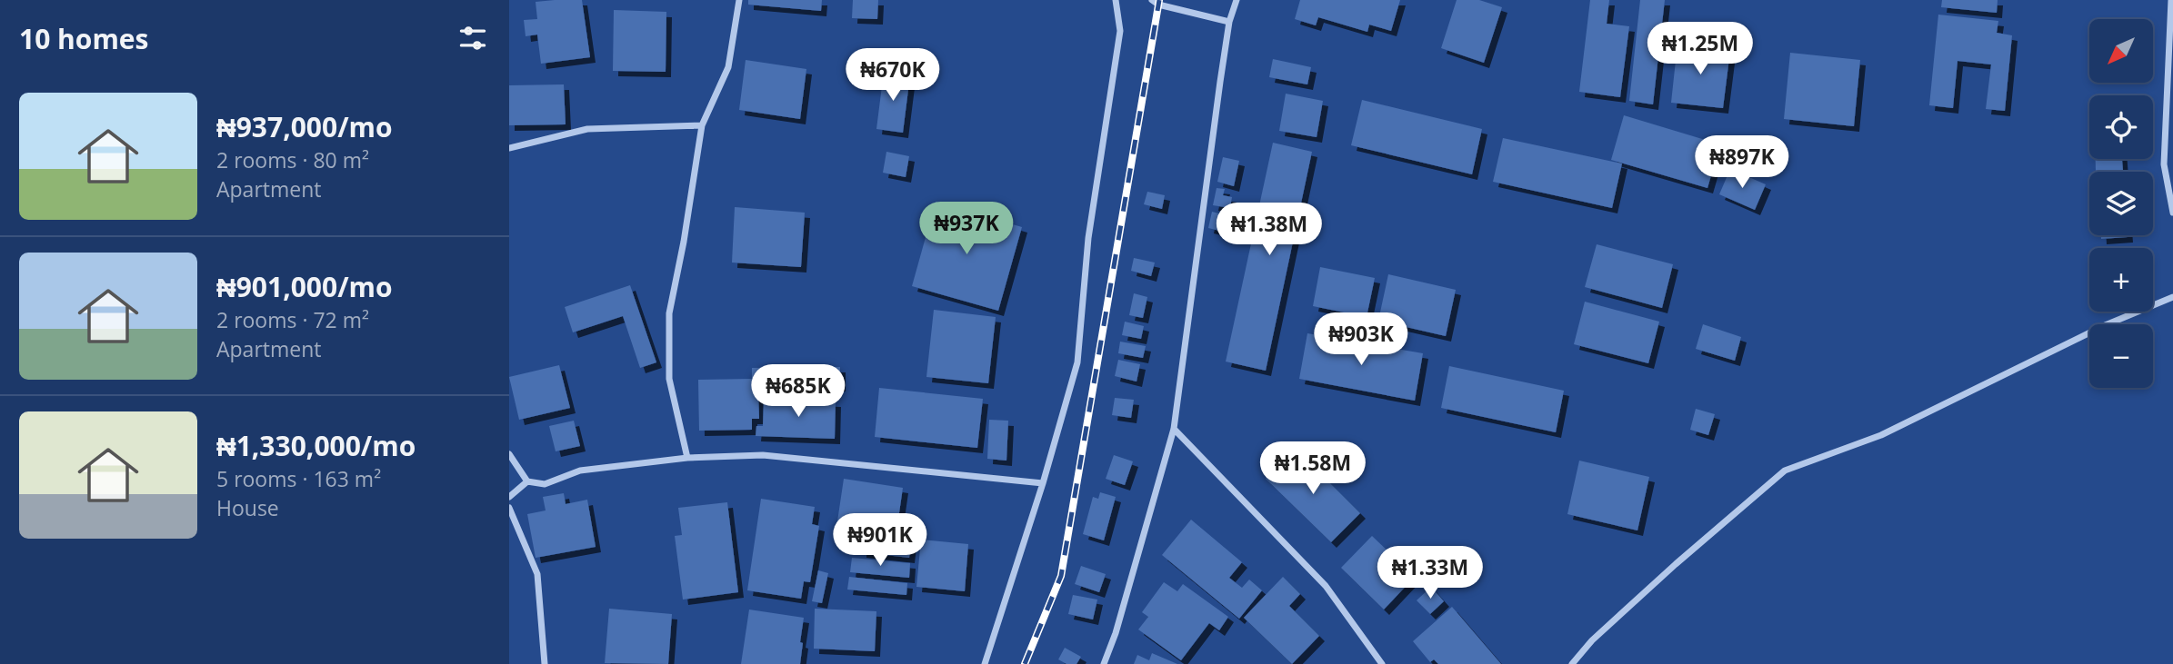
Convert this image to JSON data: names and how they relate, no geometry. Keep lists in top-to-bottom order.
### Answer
{
  "north": "bottom left",
  "page": {
    "heading": "10 homes",
    "map_buttons": ["+", "−"],
    "price": [
      "₦1.25M",
      "₦670K",
      "₦897K",
      "₦937K",
      "₦1.38M",
      "₦903K",
      "₦685K",
      "₦1.58M",
      "₦901K",
      "₦1.33M"
    ],
    "list": [
      {
        "name": "₦937,000/mo",
        "note": "2 rooms · 80 m² · Apartment"
      },
      {
        "name": "₦901,000/mo",
        "note": "2 rooms · 72 m² · Apartment"
      },
      {
        "name": "₦1,330,000/mo",
        "note": "5 rooms · 163 m² · House"
      }
    ]
  }
}
